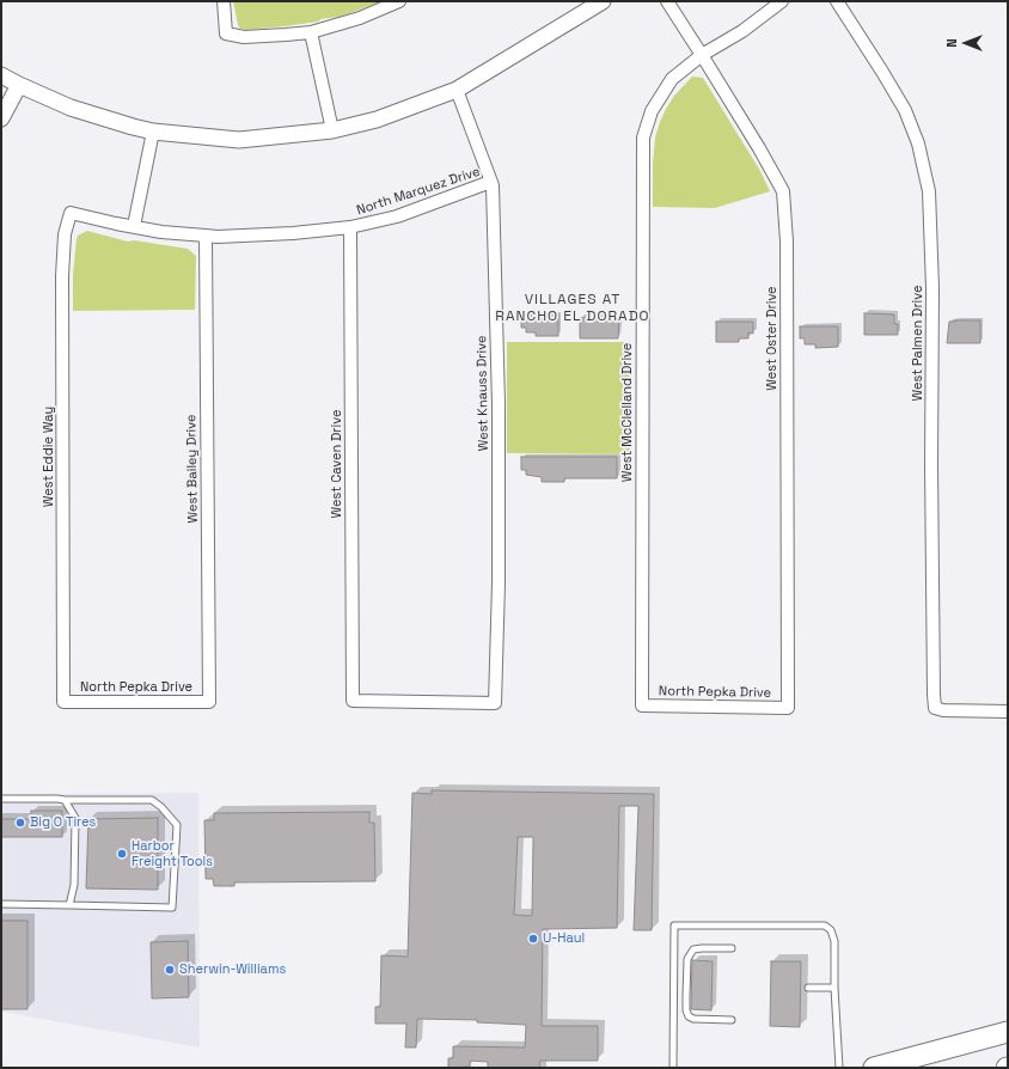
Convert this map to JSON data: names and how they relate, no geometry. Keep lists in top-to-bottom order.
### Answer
{
  "streets": {
    "street": [
      "North Marquez Drive",
      "West Oster Drive",
      "West Palmen Drive",
      "West Knauss Drive",
      "West McClelland Drive",
      "West Eddie Way",
      "West Caven Drive",
      "West Bailey Drive",
      "North Pepka Drive"
    ]
  },
  "crossings": [
    ["North Marquez Drive", "West Knauss Drive"],
    ["North Marquez Drive", "West Eddie Way"],
    ["North Marquez Drive", "West Caven Drive"],
    ["North Marquez Drive", "West Bailey Drive"],
    ["West Oster Drive", "West McClelland Drive"],
    ["West Oster Drive", "North Pepka Drive"],
    ["West Knauss Drive", "West Caven Drive"],
    ["West McClelland Drive", "North Pepka Drive"],
    ["West Eddie Way", "North Pepka Drive"],
    ["West Bailey Drive", "North Pepka Drive"]
  ],
  "districts": ["VILLAGES AT RANCHO EL DORADO"],
  "places": [
    "Big O Tires",
    "Harbor Freight Tools",
    "U-Haul",
    "Sherwin-Williams"
  ],
  "north": "left"
}
